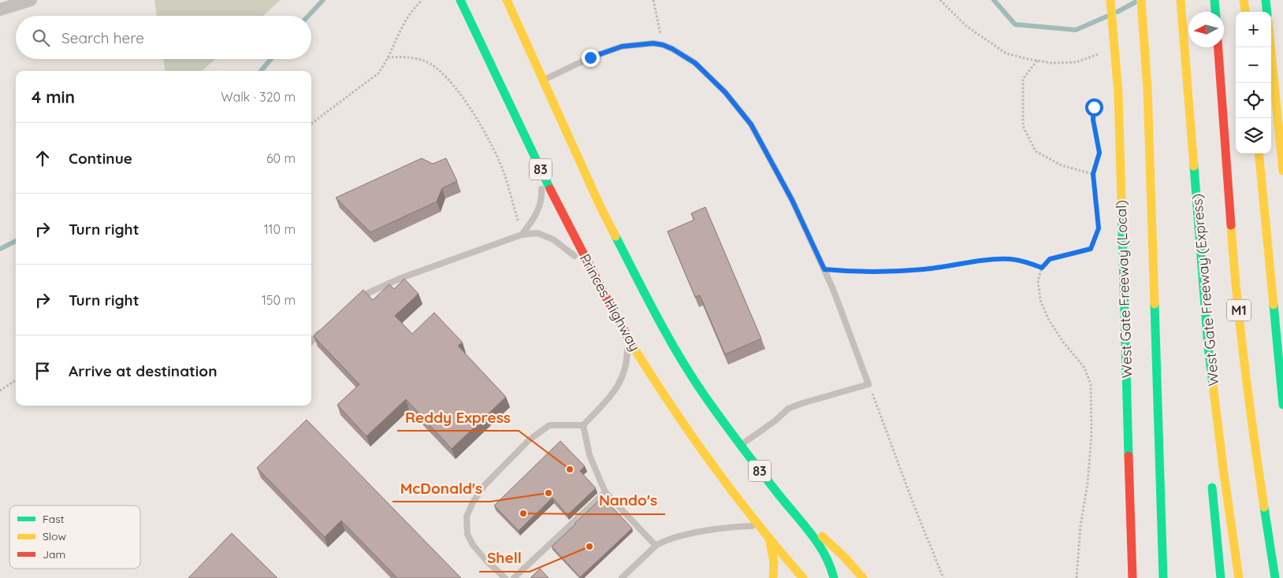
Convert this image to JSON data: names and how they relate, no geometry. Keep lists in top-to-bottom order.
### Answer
{
  "streets": {
    "main road": [
      "83",
      "West Gate Freeway (Local)",
      "West Gate Freeway (Express)",
      "Princes Highway",
      "M1"
    ]
  },
  "places": [
    "Reddy Express",
    "McDonald's",
    "Nando's",
    "Shell"
  ],
  "legend": ["Fast", "Slow", "Jam"],
  "north": "left",
  "page": {
    "map_buttons": ["+", "−"],
    "search": "Search here",
    "heading": ["4 min", "Walk · 320 m"],
    "list": [
      ["Continue", "60 m"],
      ["Turn right", "110 m"],
      ["Turn right", "150 m"],
      "Arrive at destination"
    ]
  }
}
